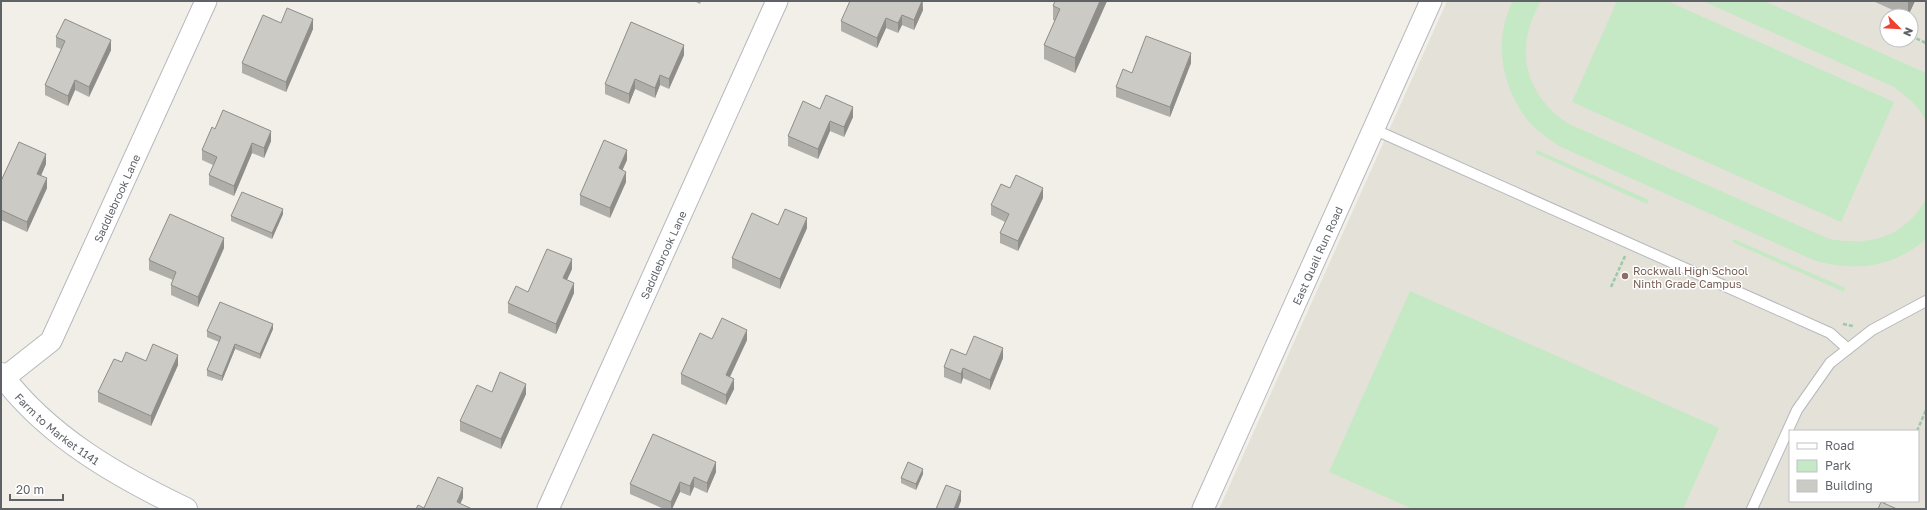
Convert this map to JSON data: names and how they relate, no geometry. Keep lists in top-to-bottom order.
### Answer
{
  "streets": {
    "street": ["Saddlebrook Lane", "East Quail Run Road", "Farm to Market 1141"]
  },
  "crossings": [
    ["Saddlebrook Lane", "Farm to Market 1141"]
  ],
  "places": ["Rockwall High School Ninth Grade Campus"],
  "legend": ["Road", "Park", "Building"],
  "scale_bar": "20 m",
  "north": "bottom right"
}
